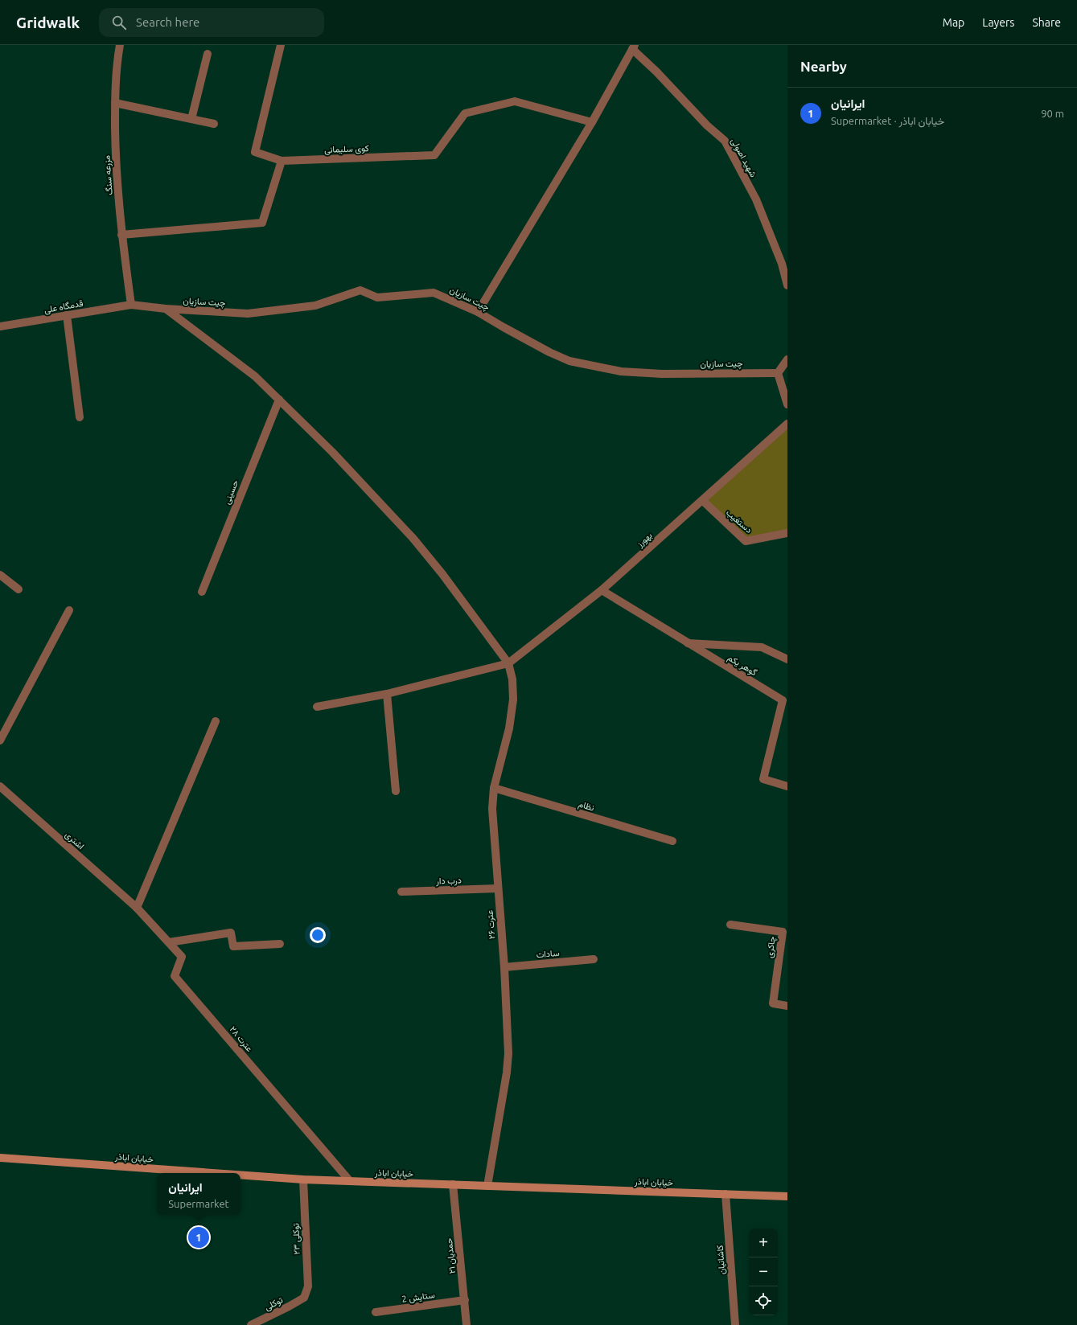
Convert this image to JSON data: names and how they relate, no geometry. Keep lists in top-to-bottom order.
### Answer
{
  "streets": {
    "main road": ["خیابان اباذر"],
    "street": [
      "کوی سلیمانی",
      "شهید اصولی",
      "مزرعه سنگ",
      "چیت سازیان",
      "قدمگاه علی",
      "حسینی",
      "دستغیب",
      "بهورز",
      "گوهر یکم",
      "نظام",
      "اشتری",
      "درب دار",
      "عترت ۲۶",
      "چاکری",
      "سادات",
      "عترت ۲۸",
      "توکلی ۲۳",
      "حمدیان ۲۱",
      "کاشانیان",
      "ستایش 2",
      "توکلی"
    ]
  },
  "crossings": [
    ["مزرعه سنگ", "چیت سازیان"],
    ["مزرعه سنگ", "قدمگاه علی"],
    ["چیت سازیان", "قدمگاه علی"],
    ["دستغیب", "بهورز"],
    ["بهورز", "گوهر یکم"],
    ["بهورز", "عترت ۲۶"],
    ["نظام", "عترت ۲۶"],
    ["اشتری", "عترت ۲۸"],
    ["درب دار", "عترت ۲۶"],
    ["عترت ۲۶", "سادات"],
    ["عترت ۲۶", "خیابان اباذر"],
    ["عترت ۲۸", "خیابان اباذر"],
    ["خیابان اباذر", "توکلی ۲۳"],
    ["خیابان اباذر", "حمدیان ۲۱"],
    ["خیابان اباذر", "کاشانیان"],
    ["توکلی ۲۳", "توکلی"],
    ["حمدیان ۲۱", "ستایش 2"]
  ],
  "page": {
    "header": "Gridwalk",
    "search": "Search here",
    "nav": ["Map", "Layers", "Share"],
    "heading": "Nearby",
    "list": [
      {
        "mark": "1",
        "name": "ایرانیان",
        "note": "Supermarket · خیابان اباذر",
        "value": "90 m"
      }
    ],
    "popup": ["ایرانیان", "Supermarket"],
    "pins": "1",
    "map_buttons": ["+", "−"]
  }
}
